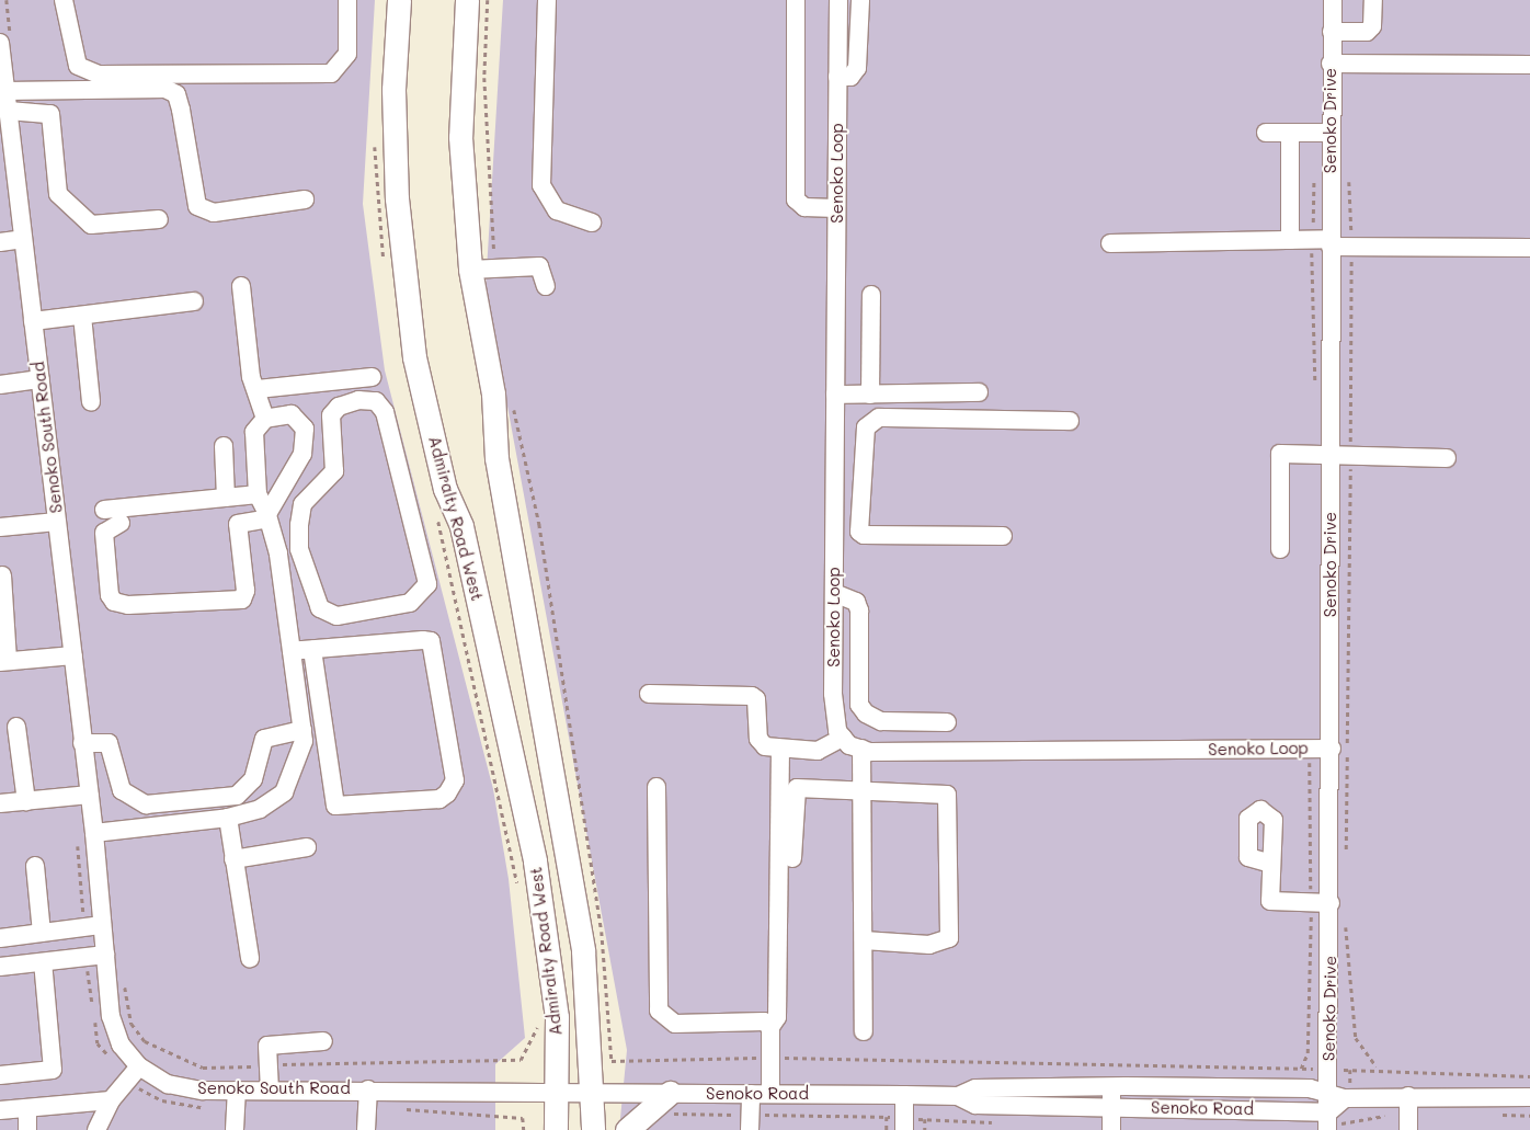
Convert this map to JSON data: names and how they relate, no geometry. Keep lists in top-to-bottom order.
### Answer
{
  "streets": {
    "main road": ["Admiralty Road West"],
    "street": [
      "Senoko Drive",
      "Senoko Loop",
      "Senoko South Road",
      "Senoko Road"
    ]
  },
  "crossings": [
    ["Senoko Drive", "Senoko Loop"],
    ["Senoko Drive", "Senoko Road"],
    ["Senoko South Road", "Admiralty Road West"],
    ["Senoko South Road", "Senoko Road"],
    ["Admiralty Road West", "Senoko Road"]
  ]
}
